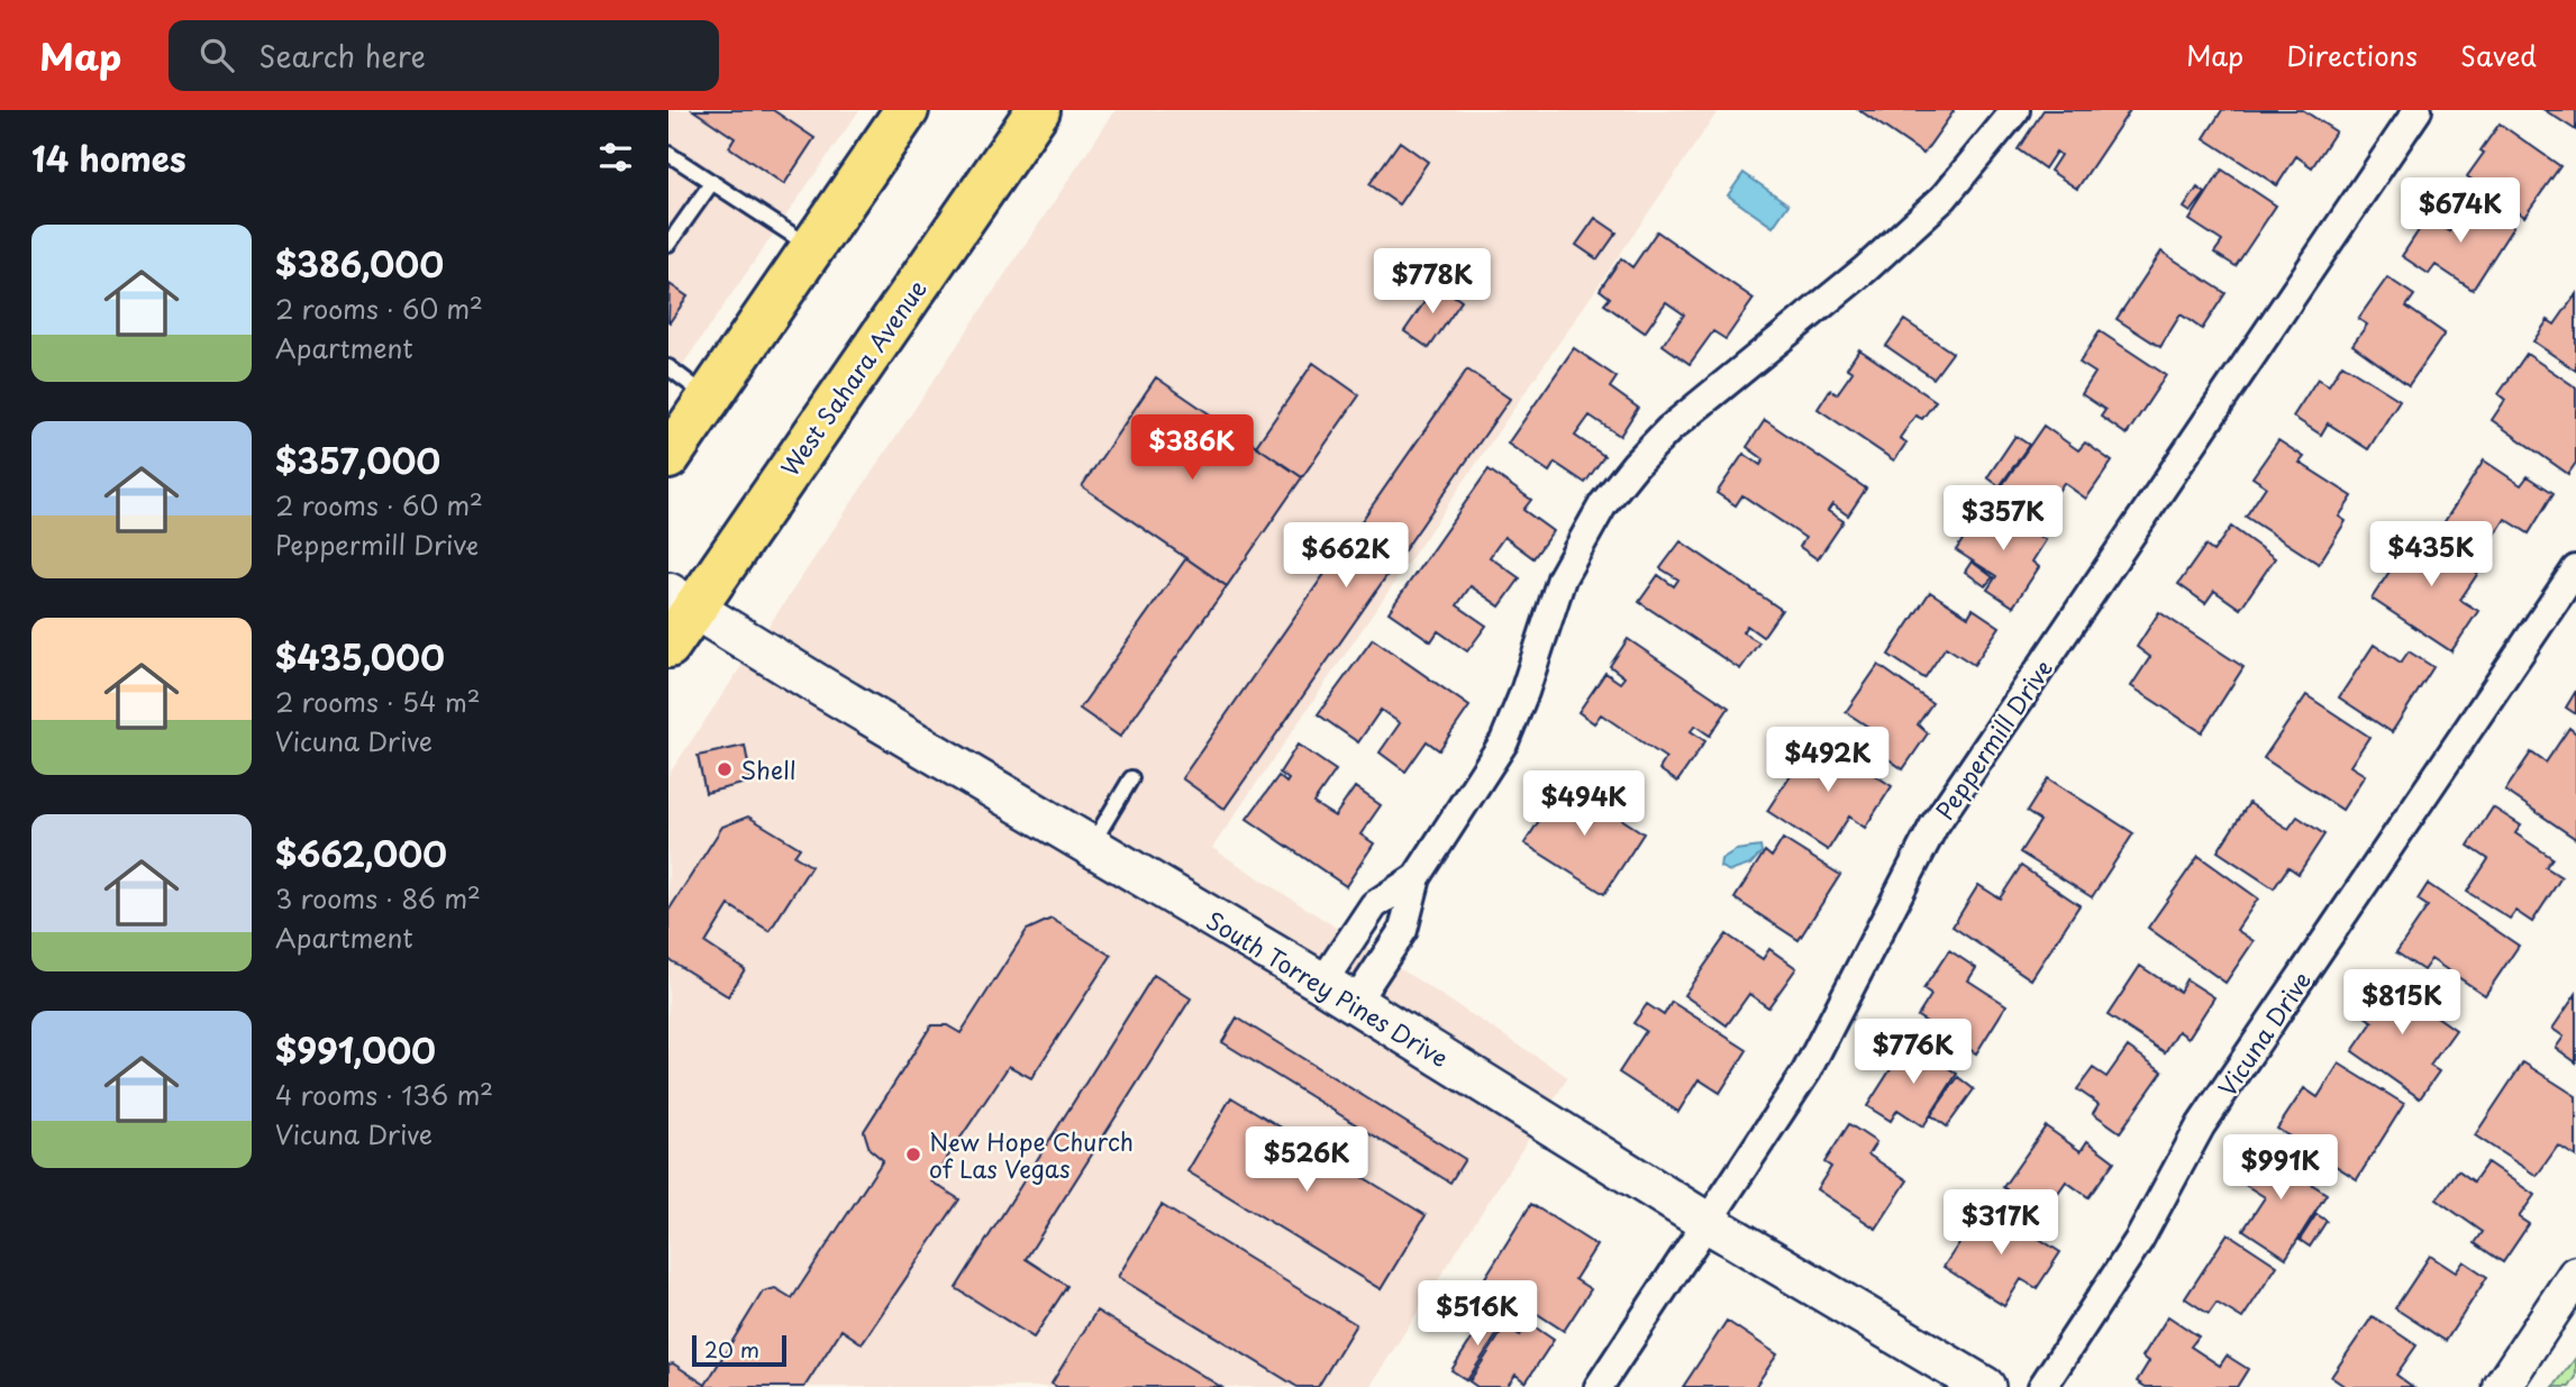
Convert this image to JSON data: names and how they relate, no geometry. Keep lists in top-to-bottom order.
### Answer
{
  "streets": {
    "main road": ["West Sahara Avenue", "South Torrey Pines Drive"],
    "street": ["Peppermill Drive", "Vicuna Drive"]
  },
  "crossings": [
    ["West Sahara Avenue", "South Torrey Pines Drive"],
    ["Peppermill Drive", "South Torrey Pines Drive"]
  ],
  "places": ["Shell", "New Hope Church of Las Vegas"],
  "scale_bar": "20 m",
  "page": {
    "header": "Map",
    "search": "Search here",
    "nav": ["Map", "Directions", "Saved"],
    "heading": "14 homes",
    "price": [
      "$674K",
      "$778K",
      "$386K",
      "$357K",
      "$435K",
      "$662K",
      "$492K",
      "$494K",
      "$815K",
      "$776K",
      "$526K",
      "$991K",
      "$317K",
      "$516K"
    ],
    "list": [
      {
        "name": "$386,000",
        "note": "2 rooms · 60 m² · Apartment"
      },
      {
        "name": "$357,000",
        "note": "2 rooms · 60 m² · Peppermill Drive"
      },
      {
        "name": "$435,000",
        "note": "2 rooms · 54 m² · Vicuna Drive"
      },
      {
        "name": "$662,000",
        "note": "3 rooms · 86 m² · Apartment"
      },
      {
        "name": "$991,000",
        "note": "4 rooms · 136 m² · Vicuna Drive"
      }
    ],
    "scale": "20 m"
  }
}
